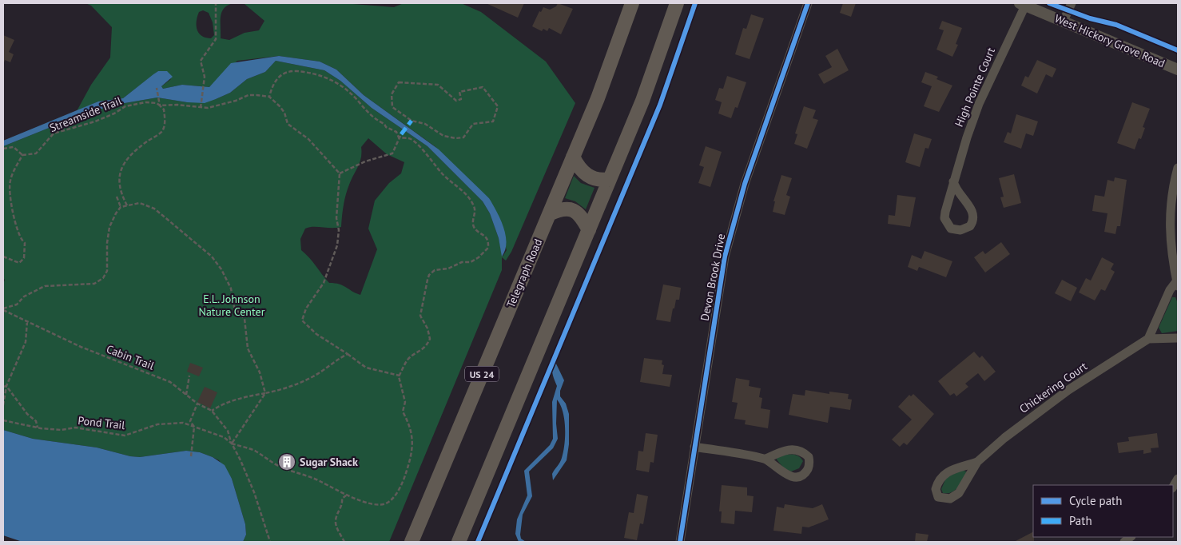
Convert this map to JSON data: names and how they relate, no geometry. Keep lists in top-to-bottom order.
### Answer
{
  "streets": {
    "highway": ["Telegraph Road", "US 24"],
    "street": [
      "West Hickory Grove Road",
      "High Pointe Court",
      "Devon Brook Drive",
      "Chickering Court"
    ],
    "path": ["Streamside Trail", "Cabin Trail", "Pond Trail"]
  },
  "crossings": [
    ["West Hickory Grove Road", "High Pointe Court"],
    ["Cabin Trail", "Pond Trail"]
  ],
  "parks": ["E.L. Johnson Nature Center"],
  "places": {
    "building": ["Sugar Shack"]
  },
  "legend": ["Cycle path", "Path"]
}
